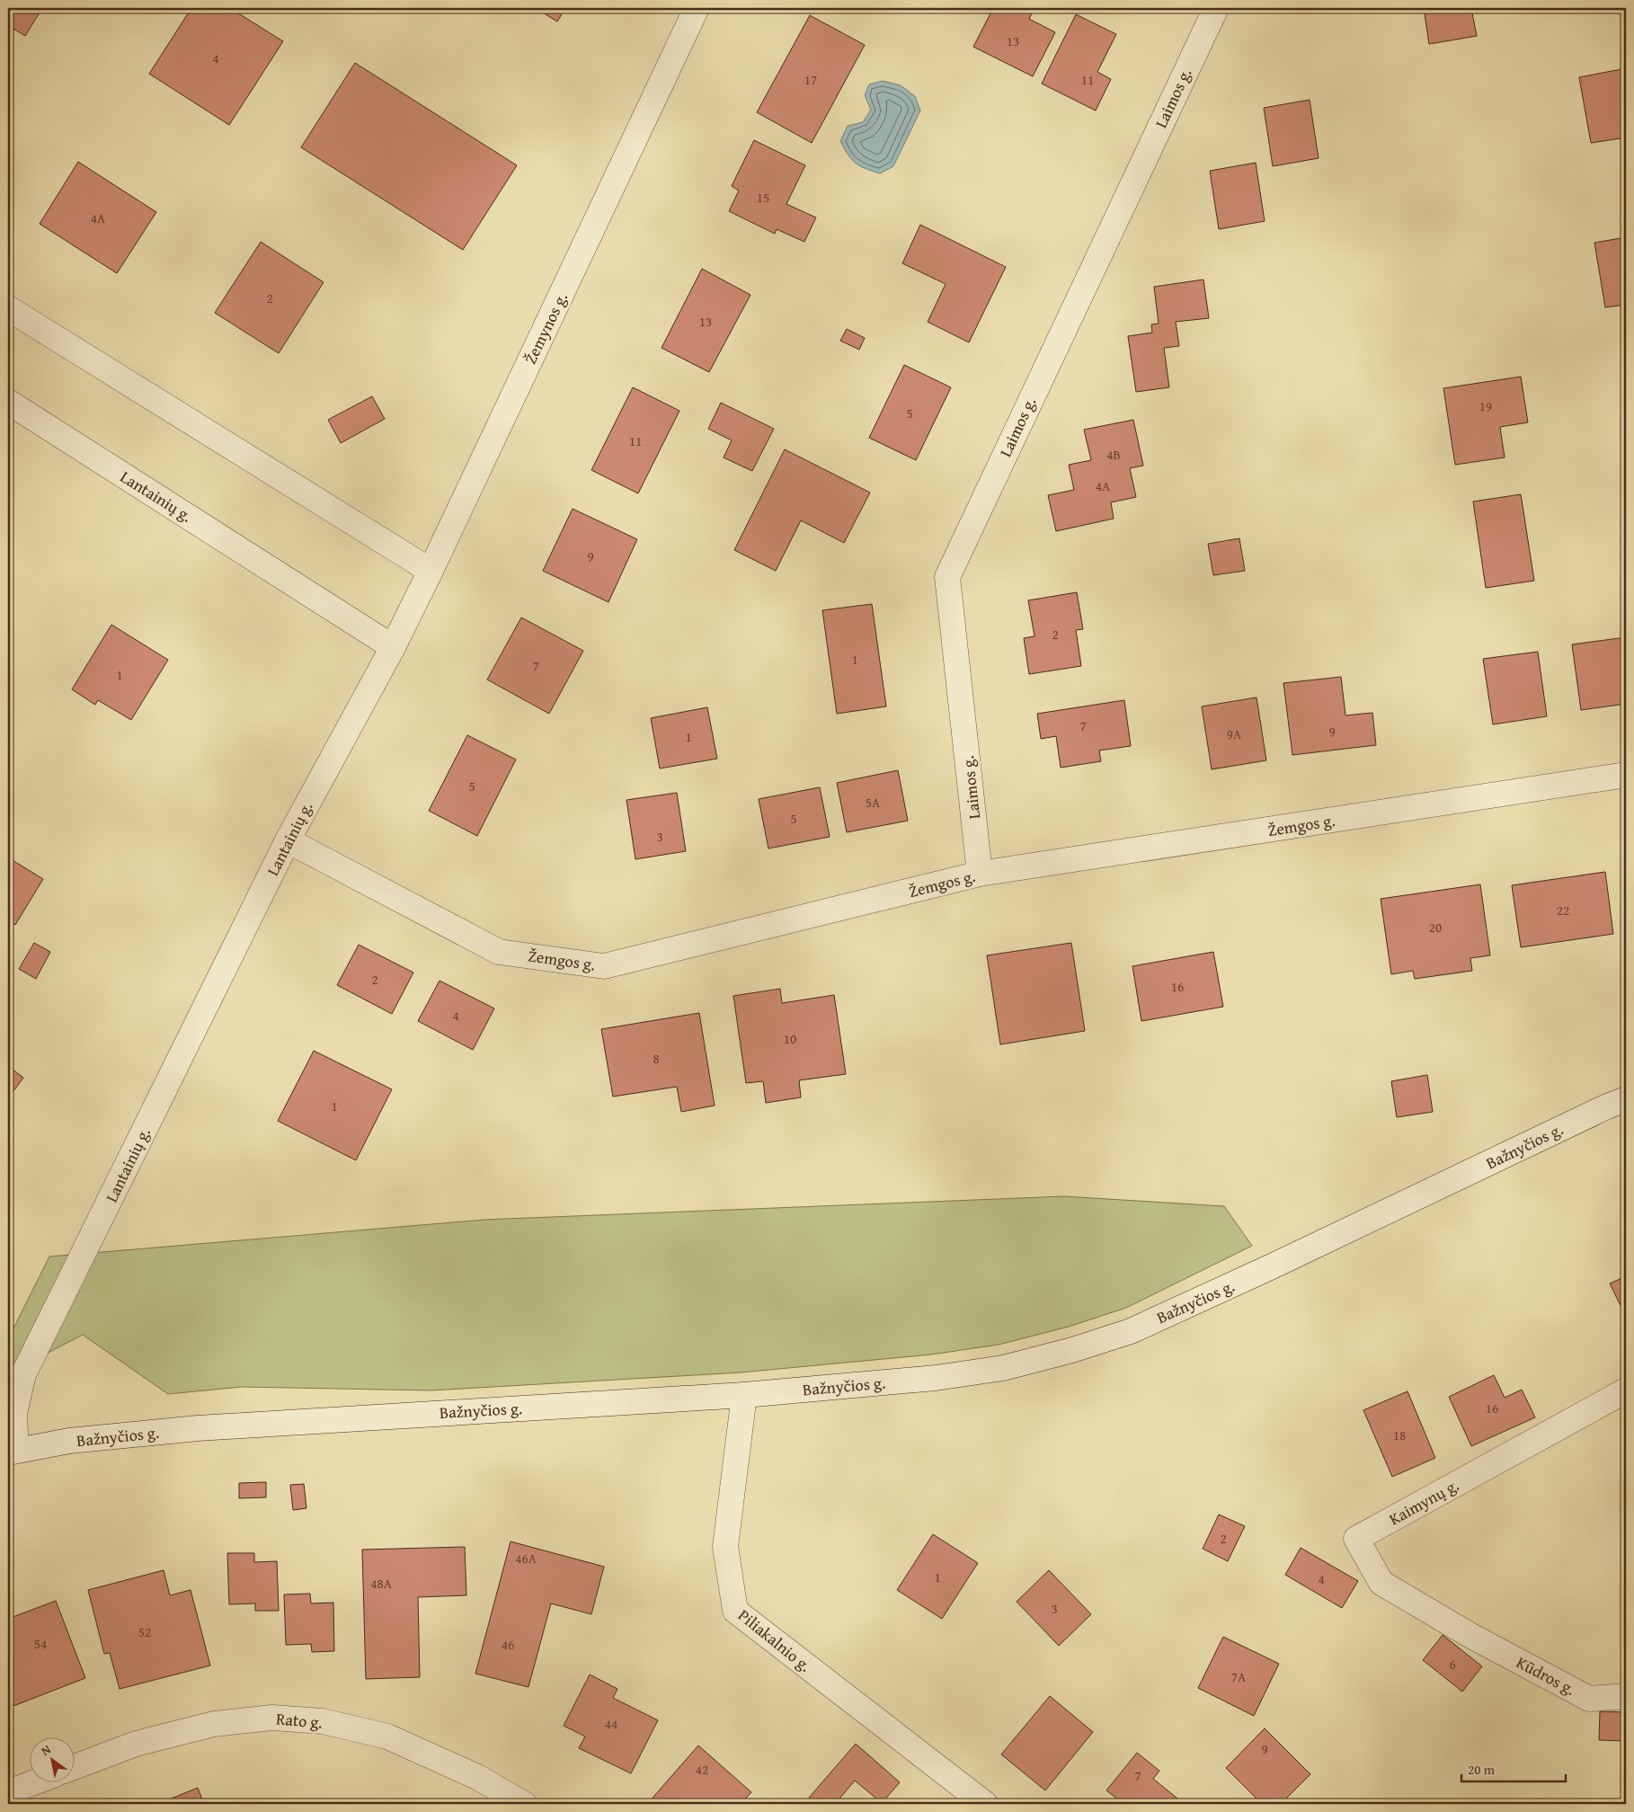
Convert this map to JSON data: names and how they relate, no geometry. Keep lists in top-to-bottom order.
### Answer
{
  "streets": {
    "street": [
      "Laimos g.",
      "Žemynos g.",
      "Lantainių g.",
      "Žemgos g.",
      "Bažnyčios g.",
      "Kaimynų g.",
      "Piliakalnio g.",
      "Kūdros g.",
      "Rato g."
    ]
  },
  "crossings": [
    ["Laimos g.", "Žemgos g."],
    ["Žemynos g.", "Lantainių g."],
    ["Lantainių g.", "Žemgos g."],
    ["Lantainių g.", "Bažnyčios g."],
    ["Bažnyčios g.", "Piliakalnio g."],
    ["Kaimynų g.", "Kūdros g."]
  ],
  "house_numbers": [
    "13",
    "4",
    "17",
    "11",
    "15",
    "4A",
    "2",
    "13",
    "19",
    "5",
    "11",
    "4B",
    "4A",
    "9",
    "2",
    "1",
    "7",
    "1",
    "7",
    "9",
    "9A",
    "1",
    "5",
    "5A",
    "5",
    "3",
    "22",
    "20",
    "2",
    "16",
    "4",
    "10",
    "8",
    "1",
    "16",
    "18",
    "2",
    "46A",
    "1",
    "4",
    "48A",
    "3",
    "52",
    "54",
    "46",
    "6",
    "7A",
    "44",
    "9",
    "42",
    "7"
  ],
  "scale_bar": "20 m",
  "north": "top left"
}
